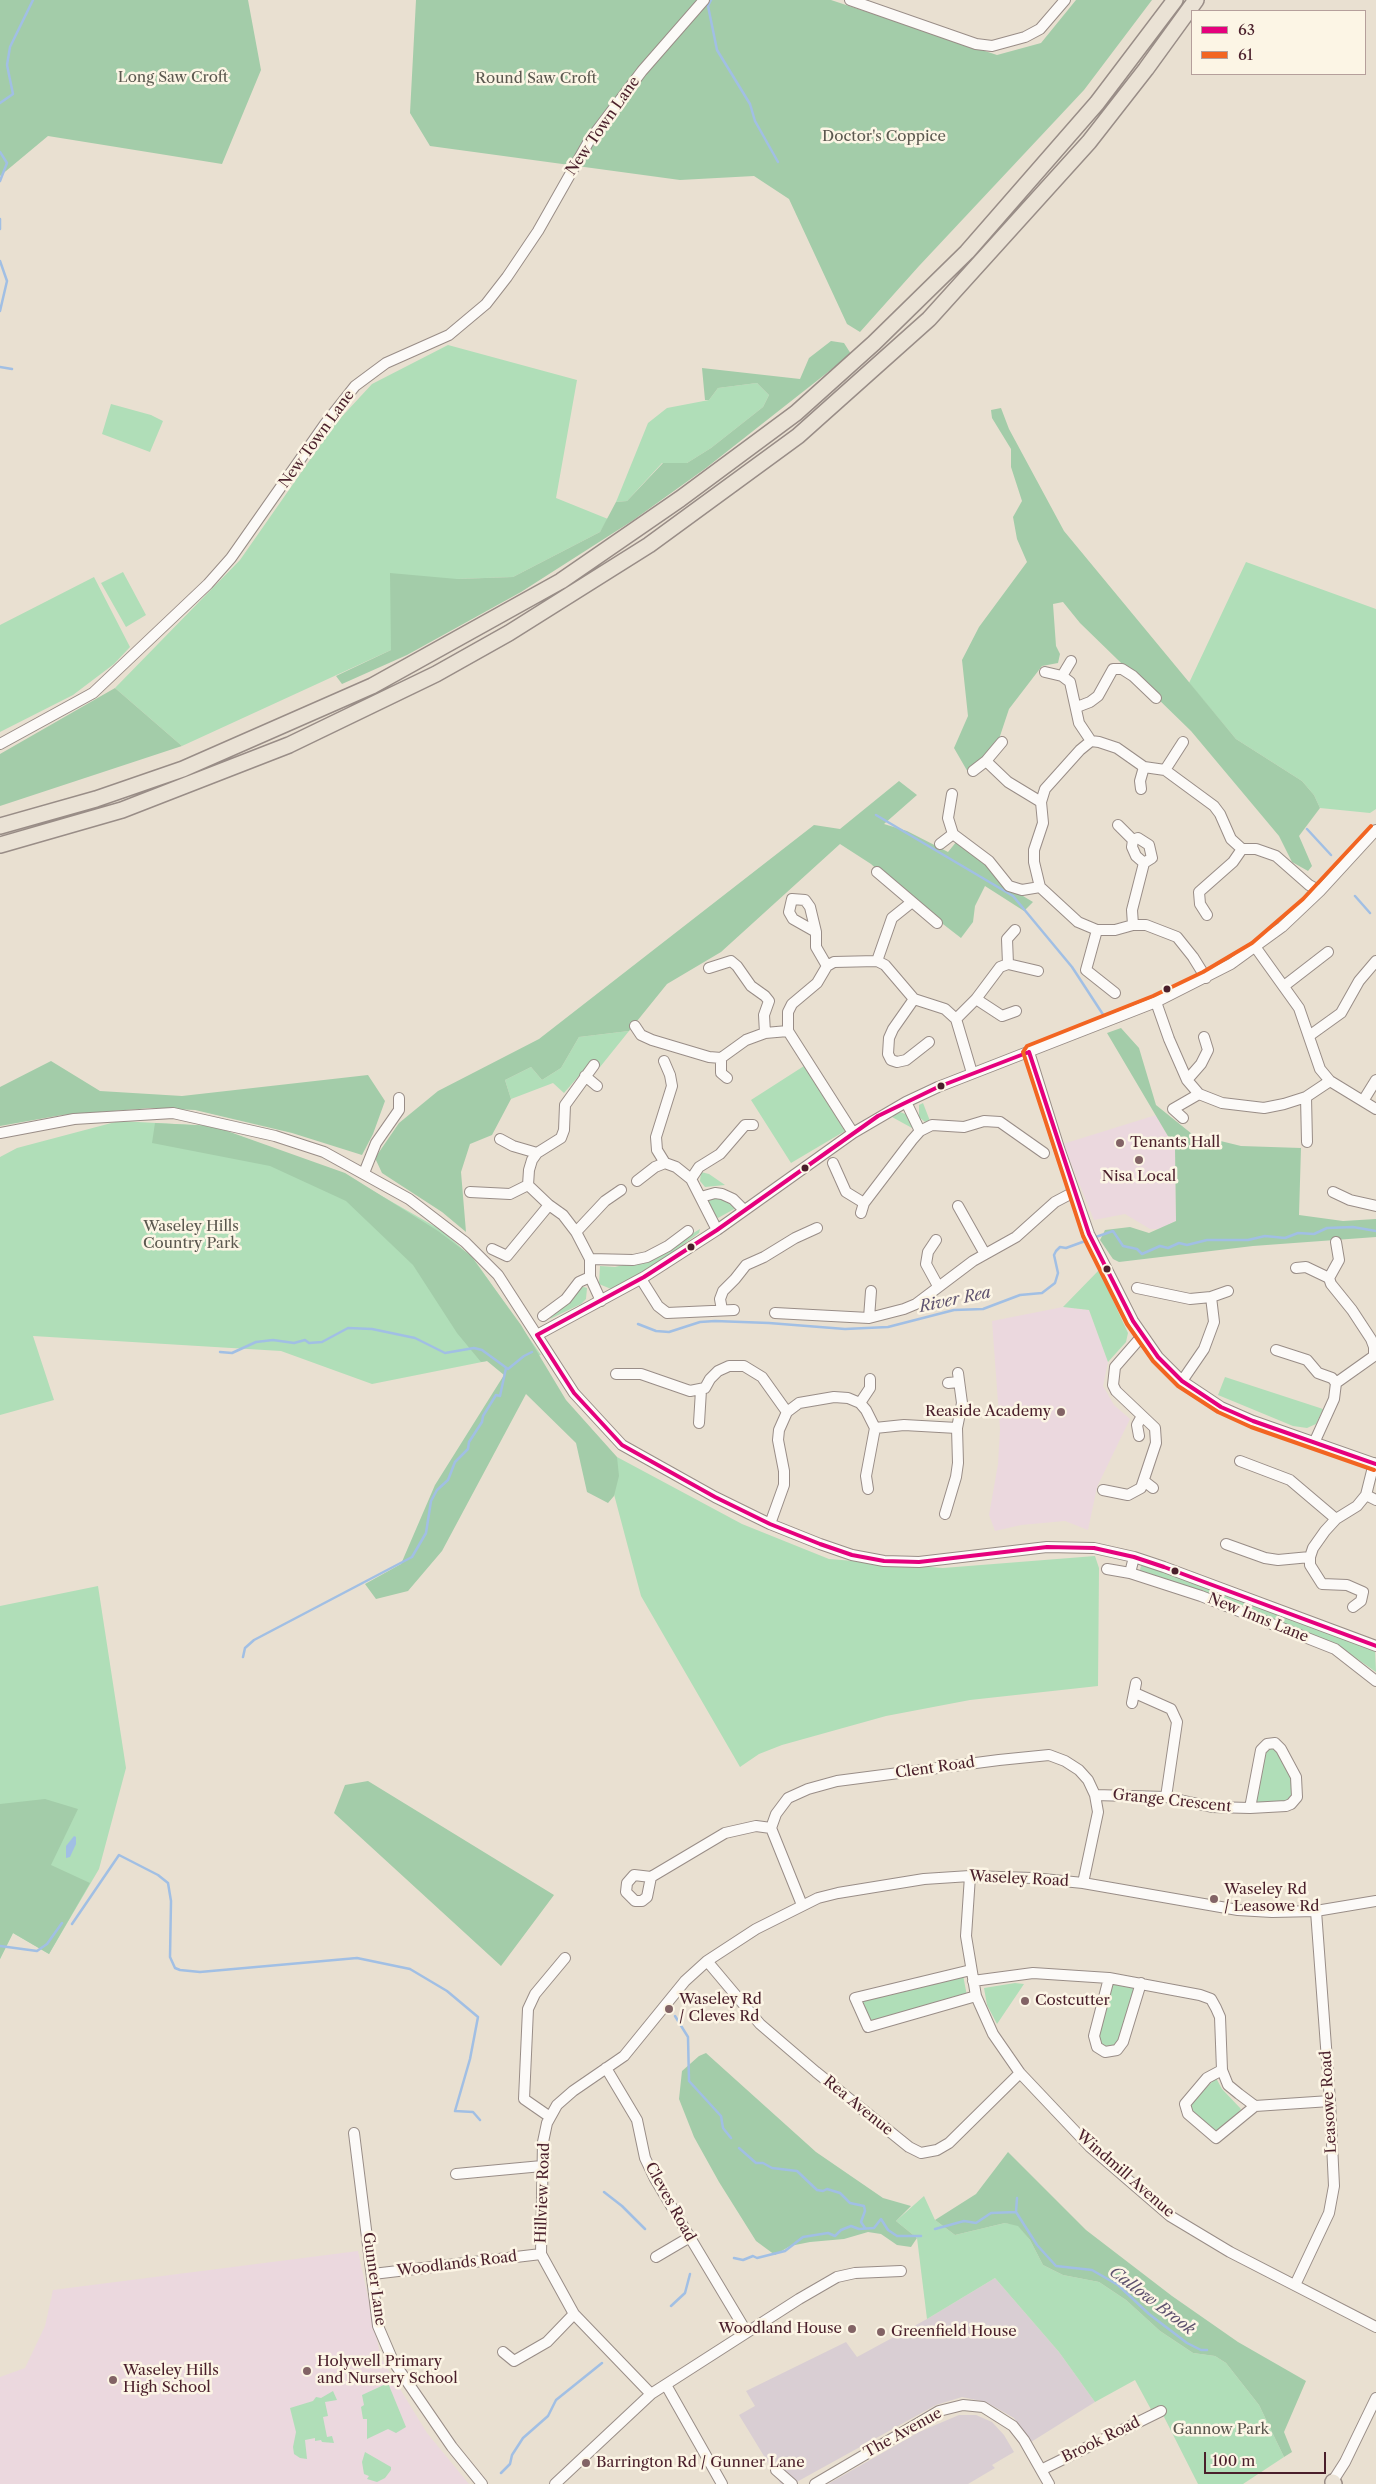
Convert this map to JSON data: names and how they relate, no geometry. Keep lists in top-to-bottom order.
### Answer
{
  "streets": {
    "street": [
      "New Town Lane",
      "New Inns Lane",
      "Clent Road",
      "Grange Crescent",
      "Waseley Road",
      "Leasowe Road",
      "Rea Avenue",
      "Windmill Avenue",
      "Hillview Road",
      "Cleves Road",
      "Woodlands Road",
      "Gunner Lane",
      "The Avenue",
      "Brook Road"
    ]
  },
  "crossings": [
    ["Clent Road", "Grange Crescent"],
    ["Clent Road", "Waseley Road"],
    ["Waseley Road", "Leasowe Road"],
    ["Waseley Road", "Rea Avenue"],
    ["Waseley Road", "Windmill Avenue"],
    ["Waseley Road", "Hillview Road"],
    ["Leasowe Road", "Windmill Avenue"],
    ["Rea Avenue", "Windmill Avenue"],
    ["Hillview Road", "Cleves Road"],
    ["Hillview Road", "Woodlands Road"],
    ["Woodlands Road", "Gunner Lane"],
    ["The Avenue", "Brook Road"]
  ],
  "water": ["River Rea", "Callow Brook"],
  "parks": [
    "Long Saw Croft",
    "Round Saw Croft",
    "Doctor's Coppice",
    "Waseley Hills Country Park",
    "Gannow Park"
  ],
  "places": [
    "Tenants Hall",
    "Nisa Local",
    "Reaside Academy",
    "Waseley Rd / Leasowe Rd",
    "Costcutter",
    "Waseley Rd / Cleves Rd",
    "Woodland House",
    "Greenfield House",
    "Holywell Primary and Nursery School",
    "Waseley Hills High School",
    "Barrington Rd / Gunner Lane"
  ],
  "lines": ["transit line 61", "transit line 63"],
  "legend": ["63", "61"],
  "scale_bar": "100 m"
}
